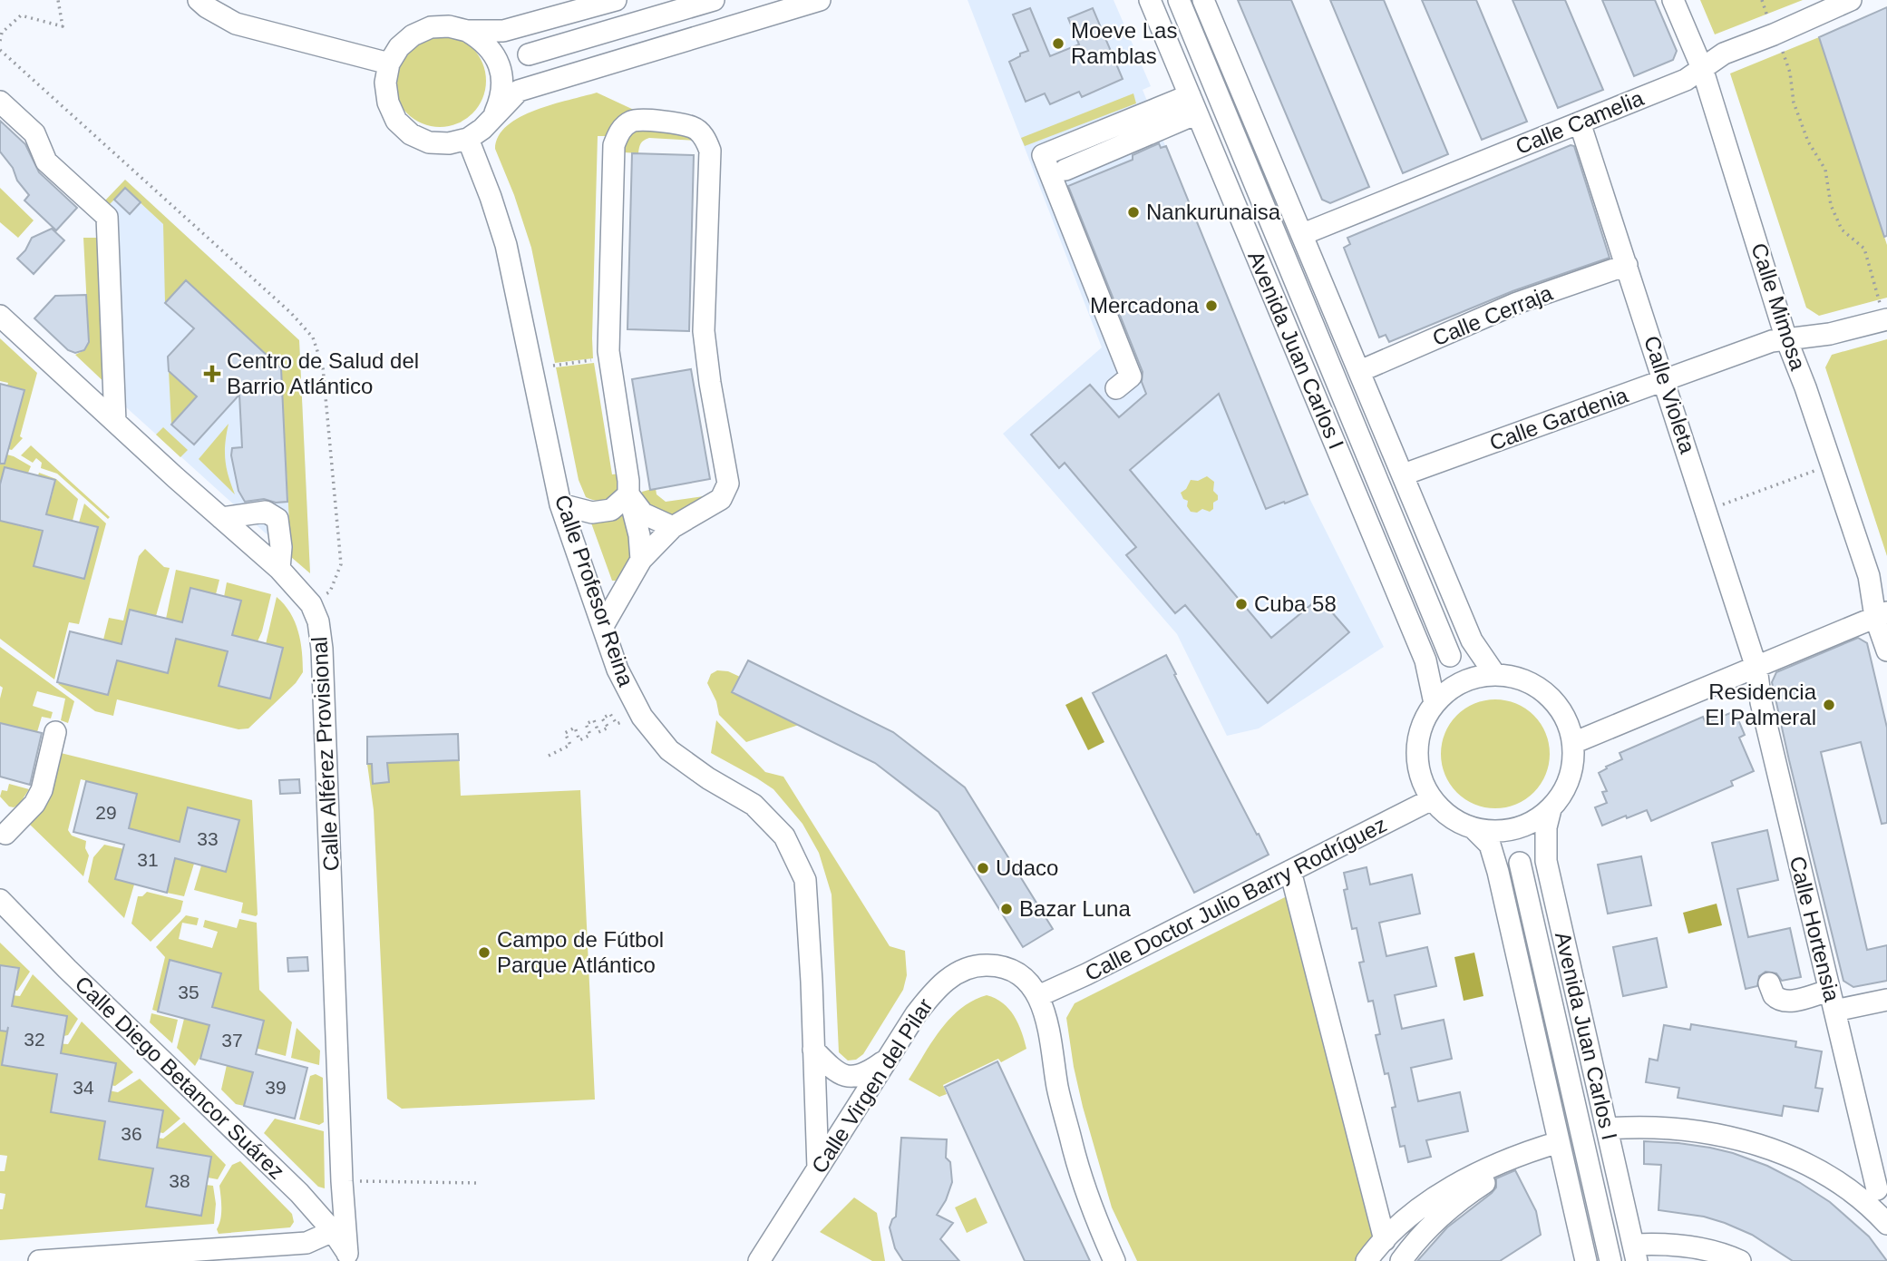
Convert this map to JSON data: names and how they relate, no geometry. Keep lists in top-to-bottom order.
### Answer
{
  "streets": {
    "street": [
      "Calle Camelia",
      "Calle Mimosa",
      "Calle Cerraja",
      "Avenida Juan Carlos I",
      "Calle Violeta",
      "Calle Gardenia",
      "Calle Profesor Reina",
      "Calle Alférez Provisional",
      "Calle Doctor Julio Barry Rodríguez",
      "Calle Hortensia",
      "Calle Diego Betancor Suárez",
      "Calle Virgen del Pilar"
    ]
  },
  "crossings": [
    ["Calle Camelia", "Calle Mimosa"],
    ["Calle Camelia", "Calle Violeta"],
    ["Calle Mimosa", "Calle Gardenia"],
    ["Calle Cerraja", "Calle Violeta"],
    ["Avenida Juan Carlos I", "Calle Doctor Julio Barry Rodríguez"],
    ["Calle Violeta", "Calle Gardenia"],
    ["Calle Violeta", "Calle Hortensia"],
    ["Calle Profesor Reina", "Calle Virgen del Pilar"],
    ["Calle Alférez Provisional", "Calle Diego Betancor Suárez"],
    ["Calle Doctor Julio Barry Rodríguez", "Calle Virgen del Pilar"]
  ],
  "places": {
    "other": [
      "Moeve Las Ramblas",
      "Nankurunaisa",
      "Mercadona",
      "Cuba 58",
      "Residencia El Palmeral",
      "Udaco",
      "Bazar Luna",
      "Campo de Fútbol Parque Atlántico"
    ],
    "health": ["Centro de Salud del Barrio Atlántico"]
  },
  "house_numbers": [
    "29",
    "33",
    "31",
    "35",
    "32",
    "37",
    "34",
    "39",
    "36",
    "38"
  ]
}
